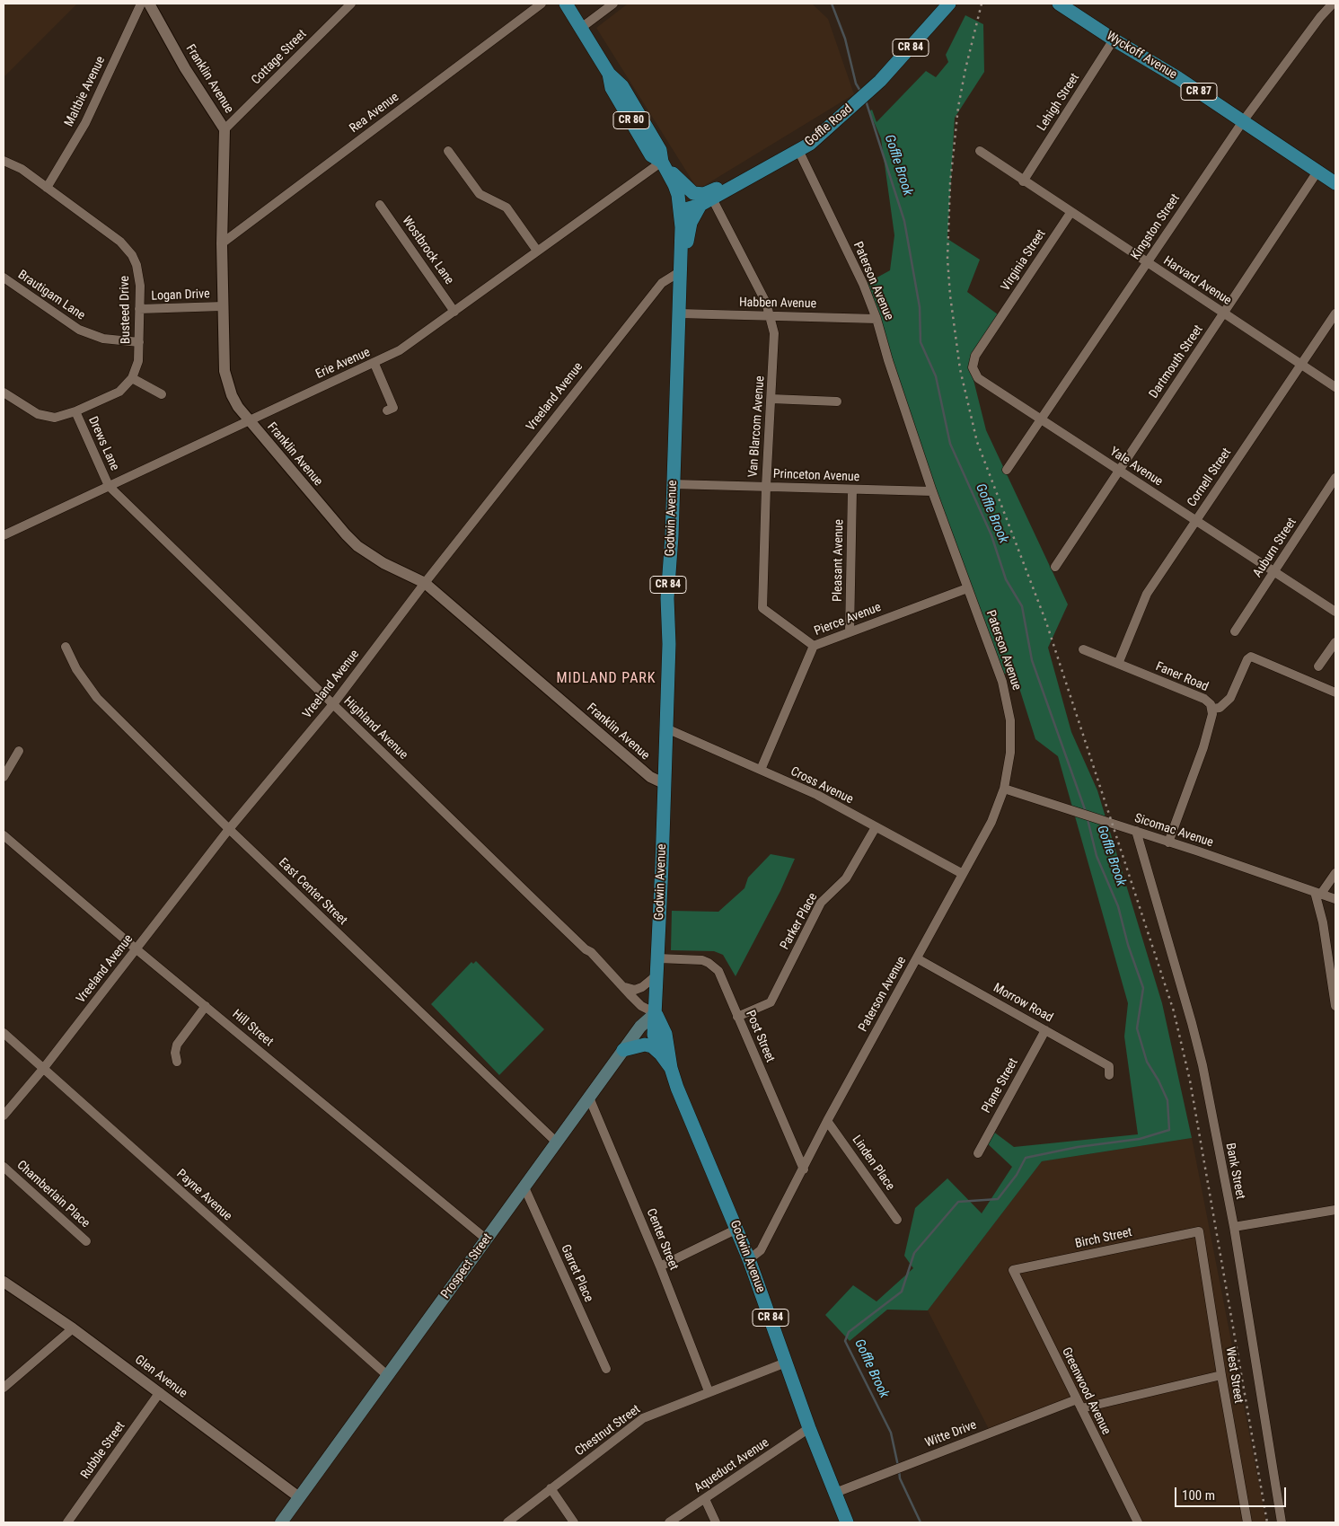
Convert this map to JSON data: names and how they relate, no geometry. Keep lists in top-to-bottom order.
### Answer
{
  "streets": {
    "main road": [
      "CR 84",
      "Wyckoff Avenue",
      "CR 87",
      "CR 80",
      "Goffle Road",
      "Godwin Avenue",
      "Prospect Street"
    ],
    "street": [
      "Cottage Street",
      "Franklin Avenue",
      "Maltbie Avenue",
      "Lehigh Street",
      "Rea Avenue",
      "Kingston Street",
      "Wostbrock Lane",
      "Virginia Street",
      "Paterson Avenue",
      "Harvard Avenue",
      "Brautigam Lane",
      "Logan Drive",
      "Habben Avenue",
      "Busteed Drive",
      "Dartmouth Street",
      "Erie Avenue",
      "Vreeland Avenue",
      "Van Blarcom Avenue",
      "Drews Lane",
      "Yale Avenue",
      "Princeton Avenue",
      "Cornell Street",
      "Auburn Street",
      "Pleasant Avenue",
      "Pierce Avenue",
      "Faner Road",
      "Highland Avenue",
      "Cross Avenue",
      "Sicomac Avenue",
      "East Center Street",
      "Parker Place",
      "Morrow Road",
      "Hill Street",
      "Post Street",
      "Plane Street",
      "Linden Place",
      "Bank Street",
      "Chamberlain Place",
      "Payne Avenue",
      "Birch Street",
      "Center Street",
      "Garret Place",
      "West Street",
      "Glen Avenue",
      "Greenwood Avenue",
      "Chestnut Street",
      "Witte Drive",
      "Rubble Street",
      "Aqueduct Avenue"
    ]
  },
  "crossings": [
    ["Wyckoff Avenue", "Lehigh Street"],
    ["Wyckoff Avenue", "Kingston Street"],
    ["Wyckoff Avenue", "Dartmouth Street"],
    ["Cottage Street", "Franklin Avenue"],
    ["Franklin Avenue", "Rea Avenue"],
    ["Franklin Avenue", "Logan Drive"],
    ["Franklin Avenue", "Erie Avenue"],
    ["Franklin Avenue", "Vreeland Avenue"],
    ["Franklin Avenue", "Godwin Avenue"],
    ["Maltbie Avenue", "Busteed Drive"],
    ["Lehigh Street", "Harvard Avenue"],
    ["Goffle Road", "Paterson Avenue"],
    ["Goffle Road", "Van Blarcom Avenue"],
    ["Goffle Road", "Godwin Avenue"],
    ["Kingston Street", "Harvard Avenue"],
    ["Kingston Street", "Yale Avenue"],
    ["Wostbrock Lane", "Erie Avenue"],
    ["Virginia Street", "Harvard Avenue"],
    ["Virginia Street", "Yale Avenue"],
    ["Paterson Avenue", "Habben Avenue"],
    ["Paterson Avenue", "Princeton Avenue"],
    ["Paterson Avenue", "Godwin Avenue"],
    ["Paterson Avenue", "Pierce Avenue"],
    ["Paterson Avenue", "Cross Avenue"],
    ["Paterson Avenue", "Sicomac Avenue"],
    ["Paterson Avenue", "Morrow Road"],
    ["Paterson Avenue", "Post Street"],
    ["Paterson Avenue", "Linden Place"],
    ["Harvard Avenue", "Dartmouth Street"],
    ["Harvard Avenue", "Cornell Street"],
    ["Brautigam Lane", "Busteed Drive"],
    ["Logan Drive", "Busteed Drive"],
    ["Habben Avenue", "Van Blarcom Avenue"],
    ["Habben Avenue", "Godwin Avenue"],
    ["Busteed Drive", "Drews Lane"],
    ["Dartmouth Street", "Yale Avenue"],
    ["Erie Avenue", "Drews Lane"],
    ["Erie Avenue", "Godwin Avenue"],
    ["Erie Avenue", "Highland Avenue"],
    ["Vreeland Avenue", "Godwin Avenue"],
    ["Vreeland Avenue", "Highland Avenue"],
    ["Vreeland Avenue", "East Center Street"],
    ["Vreeland Avenue", "Hill Street"],
    ["Vreeland Avenue", "Payne Avenue"],
    ["Van Blarcom Avenue", "Princeton Avenue"],
    ["Van Blarcom Avenue", "Pierce Avenue"],
    ["Drews Lane", "Highland Avenue"],
    ["Yale Avenue", "Cornell Street"],
    ["Yale Avenue", "Auburn Street"],
    ["Princeton Avenue", "Godwin Avenue"],
    ["Princeton Avenue", "Pleasant Avenue"],
    ["Cornell Street", "Faner Road"],
    ["Godwin Avenue", "Highland Avenue"],
    ["Godwin Avenue", "Cross Avenue"],
    ["Godwin Avenue", "Post Street"],
    ["Godwin Avenue", "Prospect Street"],
    ["Godwin Avenue", "Chestnut Street"],
    ["Godwin Avenue", "Witte Drive"],
    ["Godwin Avenue", "Aqueduct Avenue"],
    ["Pleasant Avenue", "Pierce Avenue"],
    ["Pierce Avenue", "Cross Avenue"],
    ["Faner Road", "Sicomac Avenue"],
    ["Highland Avenue", "Prospect Street"],
    ["Cross Avenue", "Parker Place"],
    ["Sicomac Avenue", "Bank Street"],
    ["East Center Street", "Prospect Street"],
    ["Parker Place", "Post Street"],
    ["Morrow Road", "Plane Street"],
    ["Hill Street", "Prospect Street"],
    ["Payne Avenue", "Prospect Street"],
    ["Birch Street", "West Street"],
    ["Birch Street", "Greenwood Avenue"],
    ["Center Street", "Prospect Street"],
    ["Center Street", "Chestnut Street"],
    ["Prospect Street", "Garret Place"],
    ["Prospect Street", "Glen Avenue"],
    ["Glen Avenue", "Rubble Street"],
    ["Greenwood Avenue", "Witte Drive"]
  ],
  "districts": ["MIDLAND PARK"],
  "water": ["Goffle Brook"],
  "scale_bar": "100 m"
}
